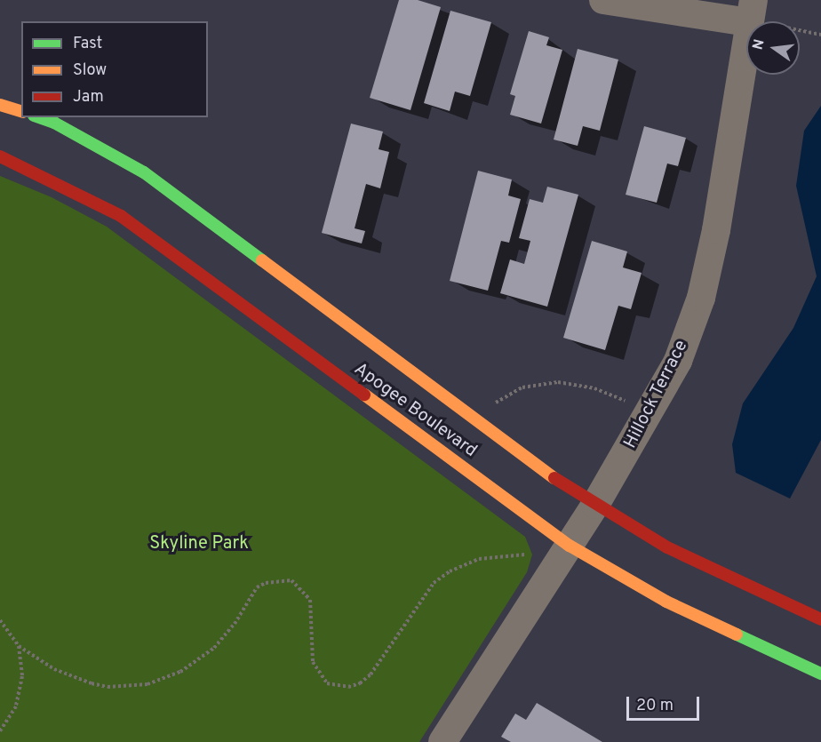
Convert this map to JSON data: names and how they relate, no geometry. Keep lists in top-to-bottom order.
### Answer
{
  "streets": {
    "street": ["Hillock Terrace", "Apogee Boulevard"]
  },
  "crossings": [
    ["Hillock Terrace", "Apogee Boulevard"]
  ],
  "parks": ["Skyline Park"],
  "legend": ["Fast", "Slow", "Jam"],
  "scale_bar": "20 m",
  "north": "left"
}
